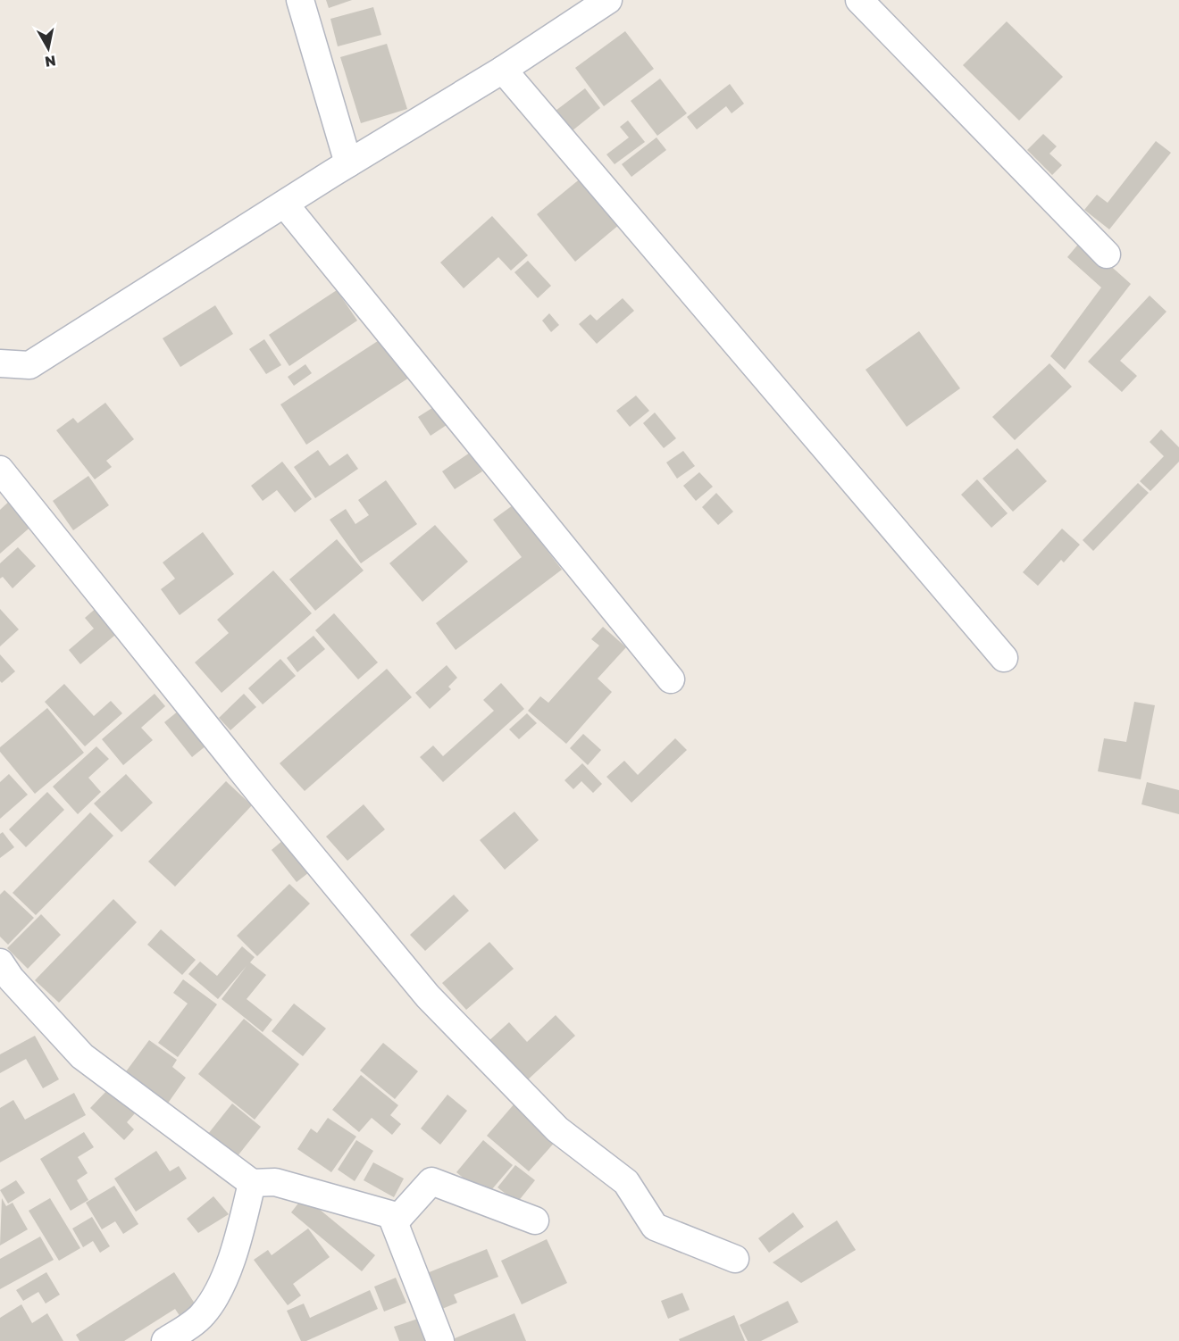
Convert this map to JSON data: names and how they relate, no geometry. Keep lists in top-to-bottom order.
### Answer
{
  "north": "bottom"
}
